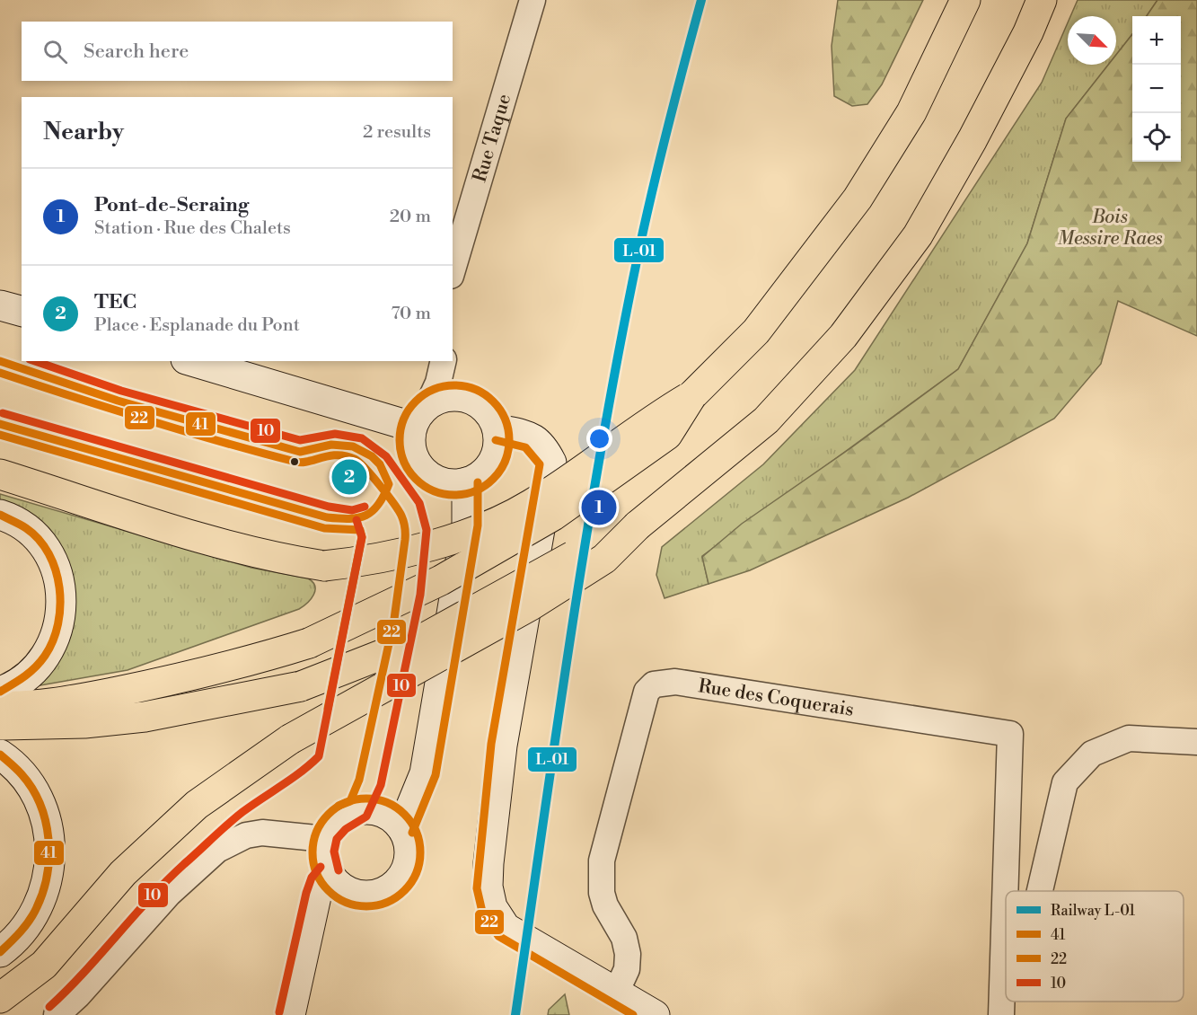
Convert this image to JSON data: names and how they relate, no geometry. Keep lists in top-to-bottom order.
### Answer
{
  "streets": {
    "street": ["Rue Taque", "Rue des Coquerais"]
  },
  "parks": ["Bois Messire Raes"],
  "lines": [
    "rail line L-01",
    "transit line 41",
    "transit line 10",
    "transit line 22"
  ],
  "legend": [
    "Railway L-01",
    "41",
    "22",
    "10"
  ],
  "north": "bottom right",
  "page": {
    "map_buttons": ["+", "−"],
    "search": "Search here",
    "heading": ["Nearby", "2 results"],
    "list": [
      {
        "mark": "1",
        "name": "Pont-de-Seraing",
        "note": "Station · Rue des Chalets",
        "value": "20 m"
      },
      {
        "mark": "2",
        "name": "TEC",
        "note": "Place · Esplanade du Pont",
        "value": "70 m"
      }
    ],
    "pins": ["2", "1"]
  }
}
